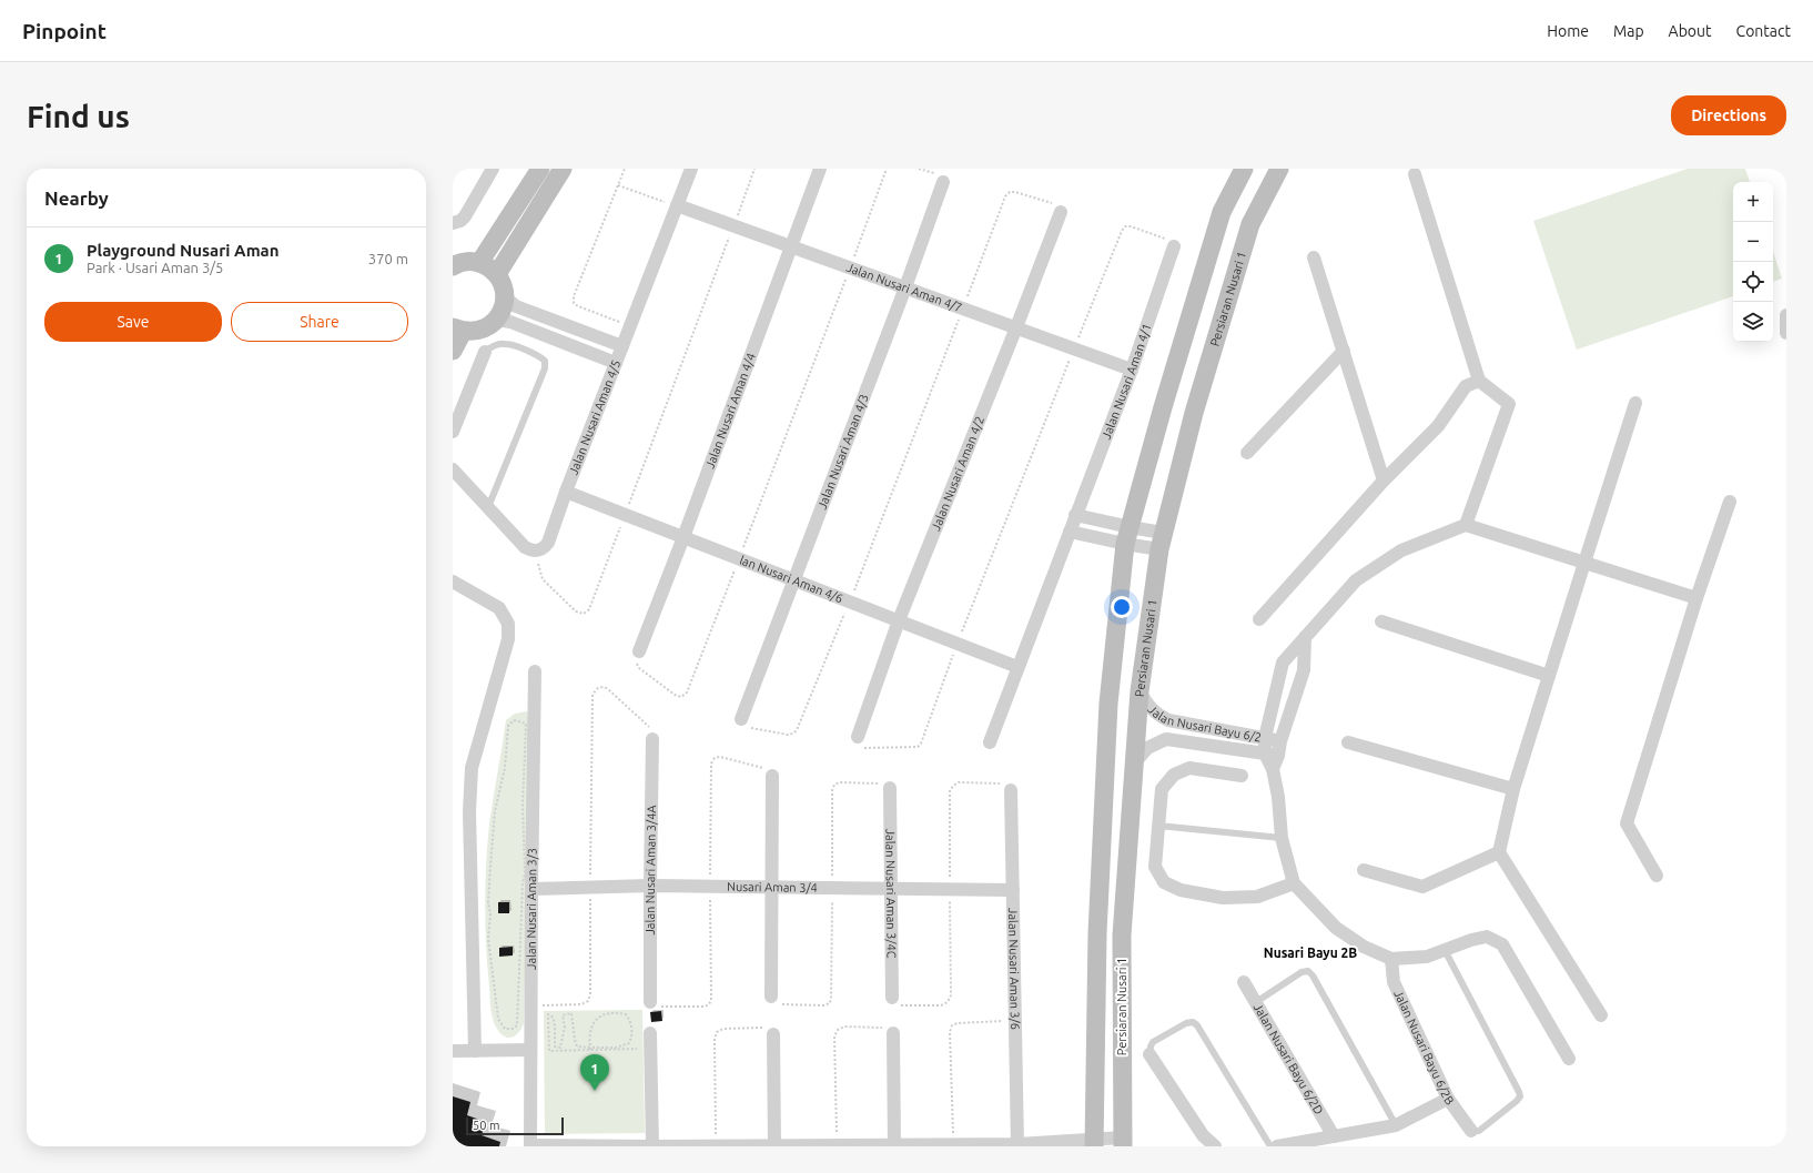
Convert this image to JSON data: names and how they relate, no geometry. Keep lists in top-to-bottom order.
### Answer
{
  "streets": {
    "main road": ["Persiaran Nusari 1"],
    "street": [
      "Jalan Nusari Aman 4/7",
      "Jalan Nusari Aman 4/1",
      "Jalan Nusari Aman 4/4",
      "Jalan Nusari Aman 4/5",
      "Jalan Nusari Aman 4/3",
      "Jalan Nusari Aman 4/2",
      "lan Nusari Aman 4/6",
      "Jalan Nusari Bayu 6/2",
      "Jalan Nusari Aman 3/4A",
      "Nusari Aman 3/4",
      "Jalan Nusari Aman 3/4C",
      "Jalan Nusari Aman 3/3",
      "Jalan Nusari Aman 3/6",
      "Jalan Nusari Bayu 6/2B",
      "Jalan Nusari Bayu 6/2D"
    ]
  },
  "crossings": [
    ["Jalan Nusari Aman 4/7", "Jalan Nusari Aman 4/1"],
    ["Jalan Nusari Aman 4/7", "Jalan Nusari Aman 4/4"],
    ["Jalan Nusari Aman 4/7", "Jalan Nusari Aman 4/5"],
    ["Jalan Nusari Aman 4/7", "Jalan Nusari Aman 4/3"],
    ["Jalan Nusari Aman 4/7", "Jalan Nusari Aman 4/2"],
    ["Persiaran Nusari 1", "Jalan Nusari Bayu 6/2"],
    ["Jalan Nusari Aman 4/4", "lan Nusari Aman 4/6"],
    ["Jalan Nusari Aman 4/5", "lan Nusari Aman 4/6"],
    ["Jalan Nusari Aman 4/3", "lan Nusari Aman 4/6"],
    ["Jalan Nusari Aman 4/2", "lan Nusari Aman 4/6"],
    ["Jalan Nusari Aman 3/4A", "Nusari Aman 3/4"],
    ["Nusari Aman 3/4", "Jalan Nusari Aman 3/4C"],
    ["Nusari Aman 3/4", "Jalan Nusari Aman 3/3"],
    ["Nusari Aman 3/4", "Jalan Nusari Aman 3/6"]
  ],
  "districts": ["Nusari Bayu 2B"],
  "scale_bar": "50 m",
  "page": {
    "header": "Pinpoint",
    "nav": [
      "Home",
      "Map",
      "About",
      "Contact"
    ],
    "buttons": [
      "Directions",
      ["Save", "Share"]
    ],
    "title": "Find us",
    "heading": "Nearby",
    "map_buttons": ["+", "−"],
    "list": [
      {
        "mark": "1",
        "name": "Playground Nusari Aman",
        "note": "Park · Usari Aman 3/5",
        "value": "370 m"
      }
    ],
    "pins": "1",
    "scale": "50 m"
  }
}
